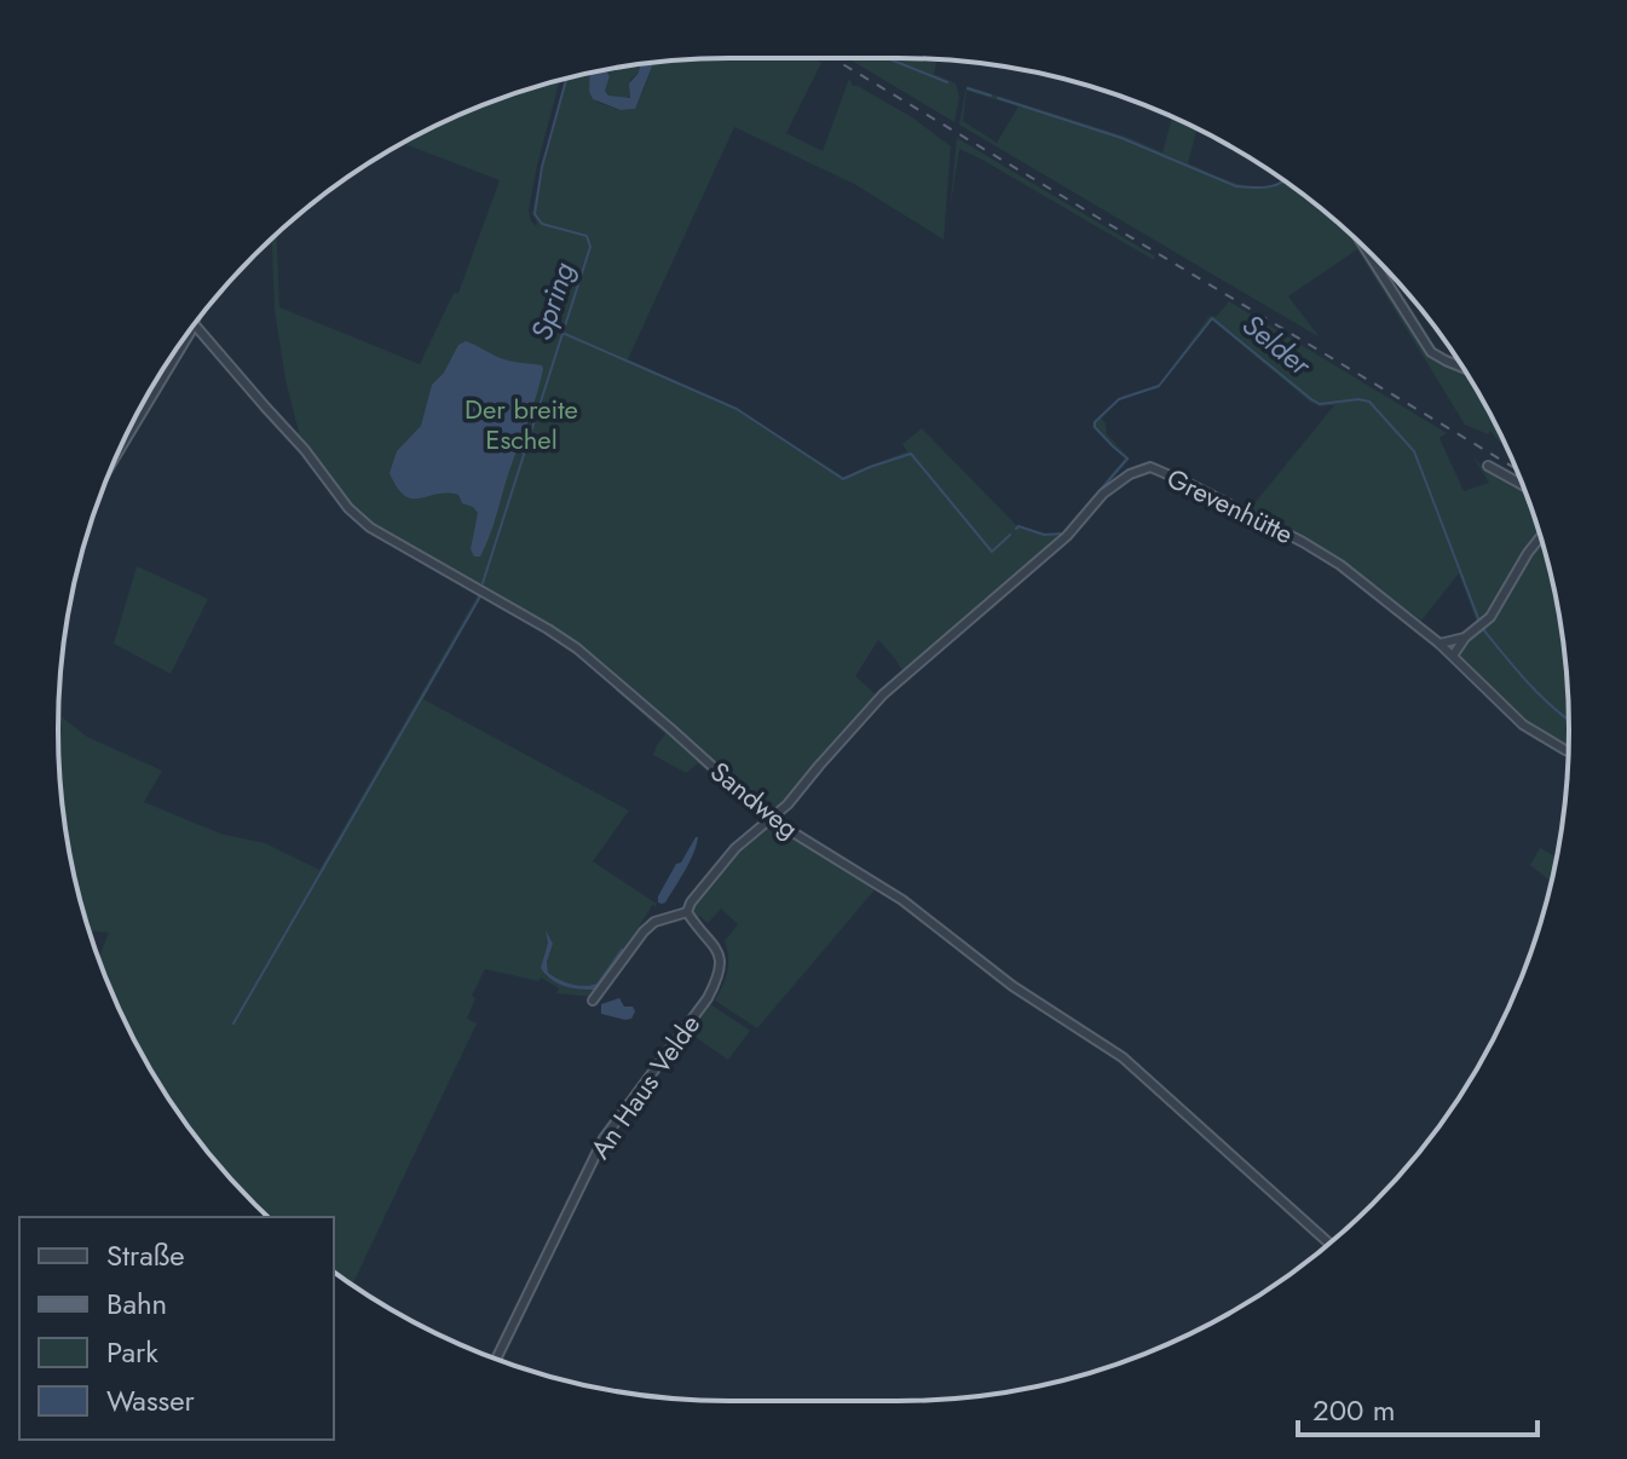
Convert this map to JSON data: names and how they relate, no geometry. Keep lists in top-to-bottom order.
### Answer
{
  "streets": {
    "street": ["Grevenhütte", "Sandweg", "An Haus Velde"]
  },
  "crossings": [
    ["Grevenhütte", "Sandweg"]
  ],
  "water": ["Spring", "Selder"],
  "parks": ["Der breite Eschel"],
  "legend": [
    "Straße",
    "Bahn",
    "Park",
    "Wasser"
  ],
  "scale_bar": "200 m"
}
